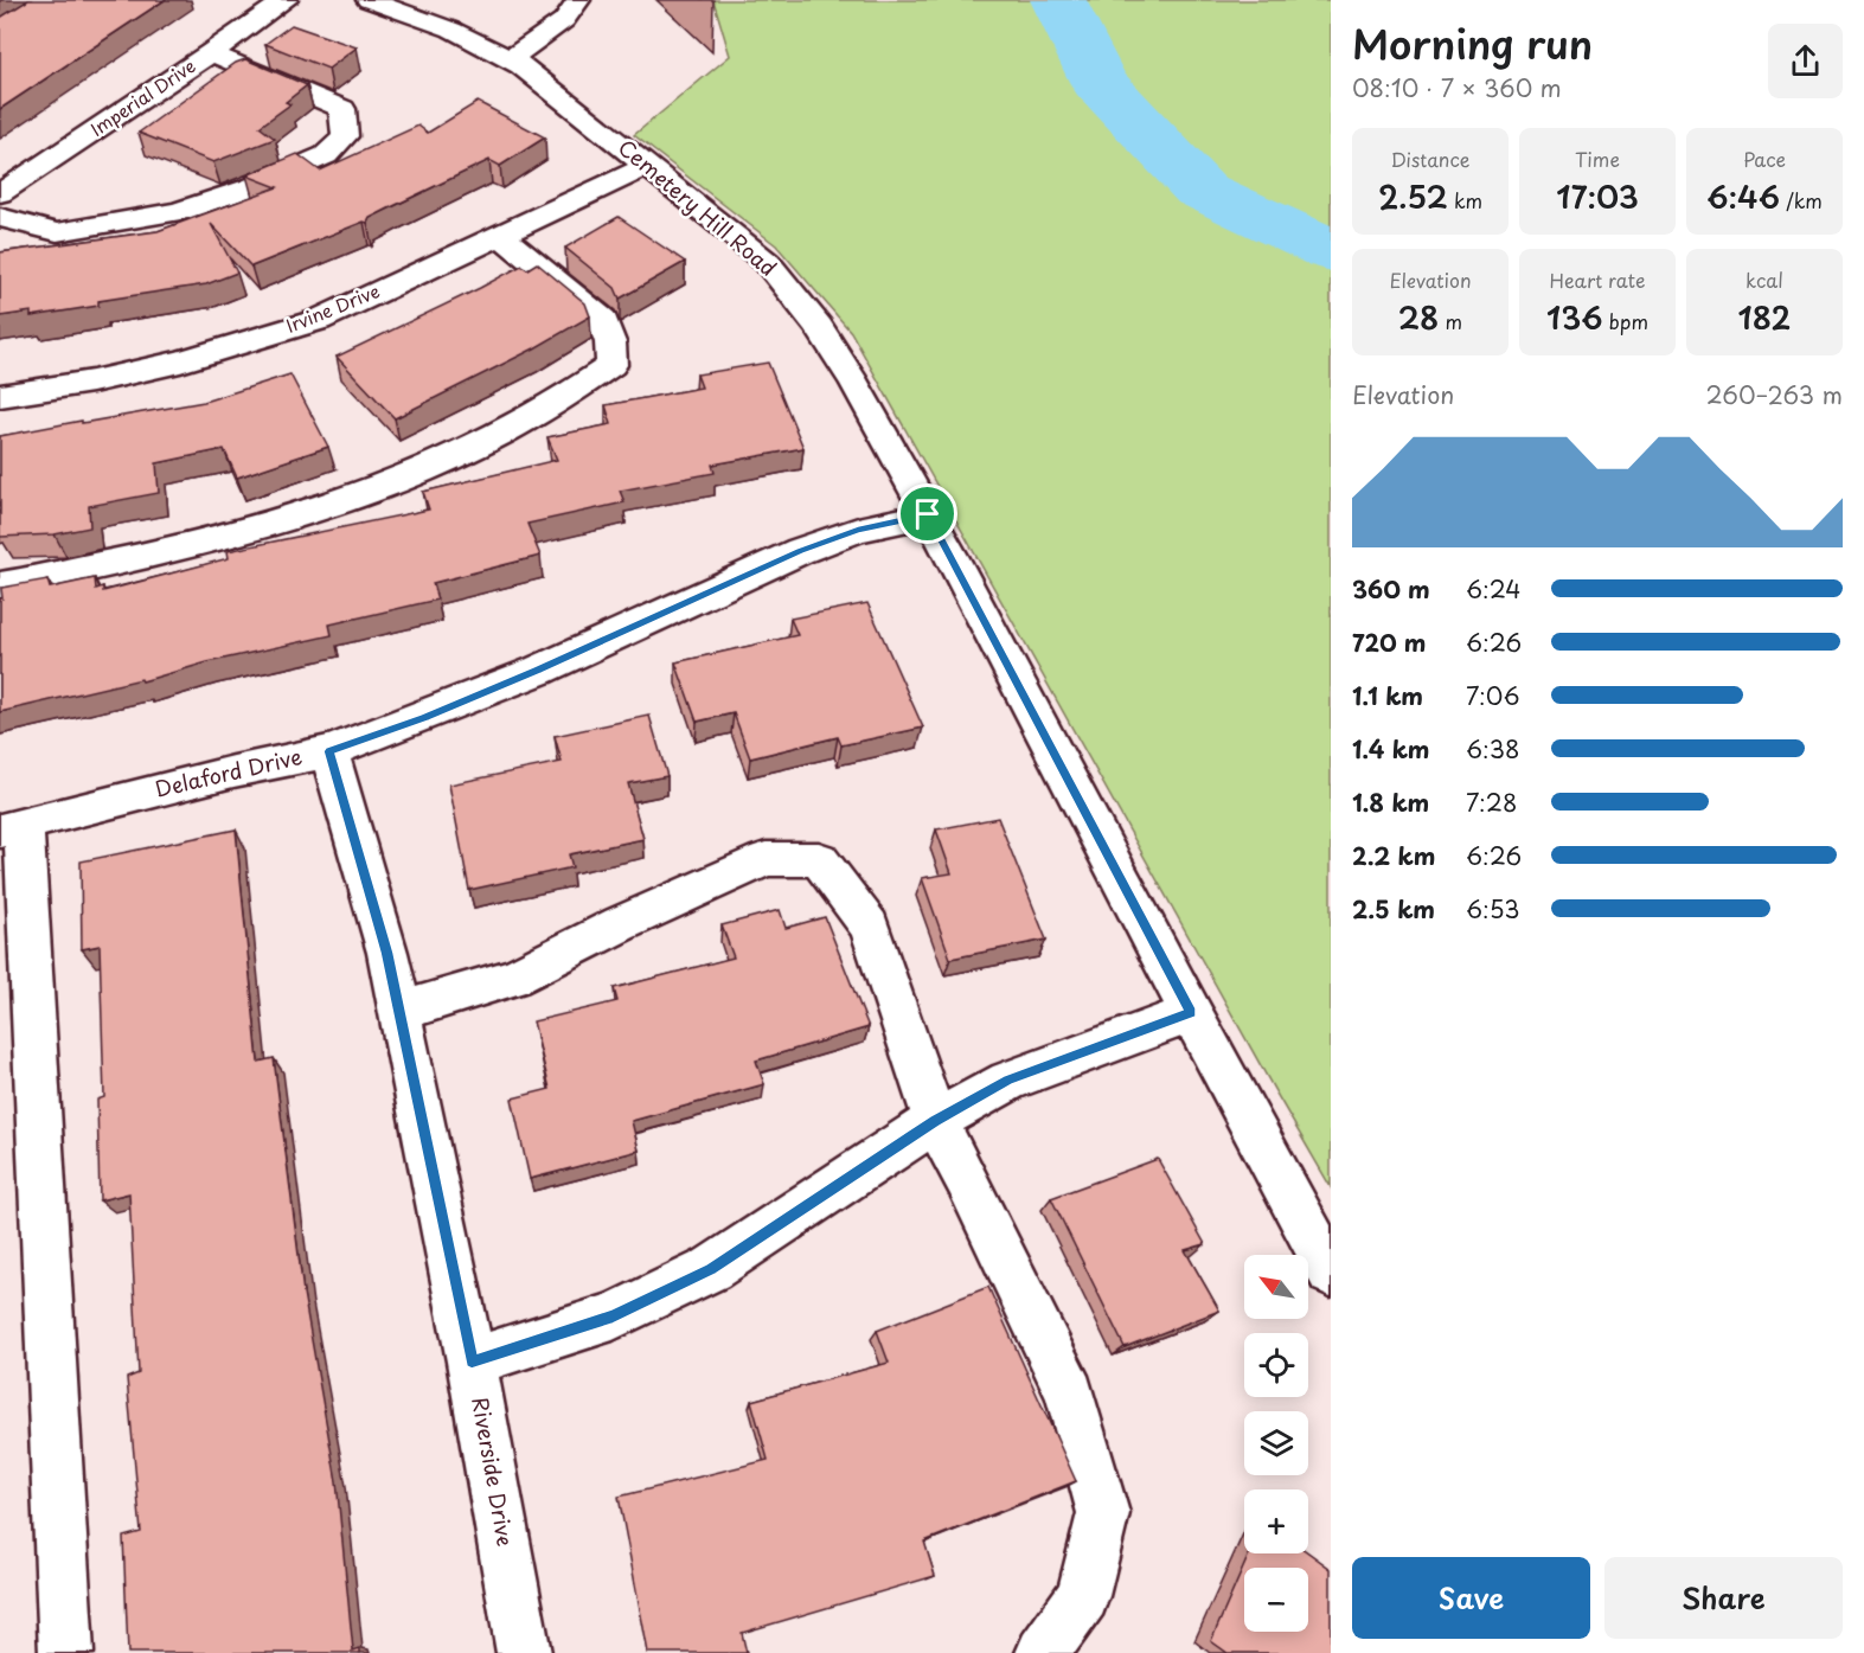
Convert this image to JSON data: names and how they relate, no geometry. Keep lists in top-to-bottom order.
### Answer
{
  "streets": {
    "street": [
      "Imperial Drive",
      "Cemetery Hill Road",
      "Irvine Drive",
      "Delaford Drive",
      "Riverside Drive"
    ]
  },
  "crossings": [
    ["Cemetery Hill Road", "Irvine Drive"],
    ["Cemetery Hill Road", "Delaford Drive"],
    ["Delaford Drive", "Riverside Drive"]
  ],
  "north": "top left",
  "page": {
    "heading": ["Morning run", "08:10 · 7 × 360 m"],
    "stats": [
      ["Distance", "2.52 km"],
      ["Time", "17:03"],
      ["Pace", "6:46 /km"],
      ["Elevation", "28 m"],
      ["Heart rate", "136 bpm"],
      ["kcal", "182"]
    ],
    "chart": ["Elevation", "260–263 m"],
    "list": [
      {
        "name": "360 m",
        "note": "6:24"
      },
      {
        "name": "720 m",
        "note": "6:26"
      },
      {
        "name": "1.1 km",
        "note": "7:06"
      },
      {
        "name": "1.4 km",
        "note": "6:38"
      },
      {
        "name": "1.8 km",
        "note": "7:28"
      },
      {
        "name": "2.2 km",
        "note": "6:26"
      },
      {
        "name": "2.5 km",
        "note": "6:53"
      }
    ],
    "map_buttons": ["+", "−"],
    "buttons": ["Save", "Share"]
  }
}
